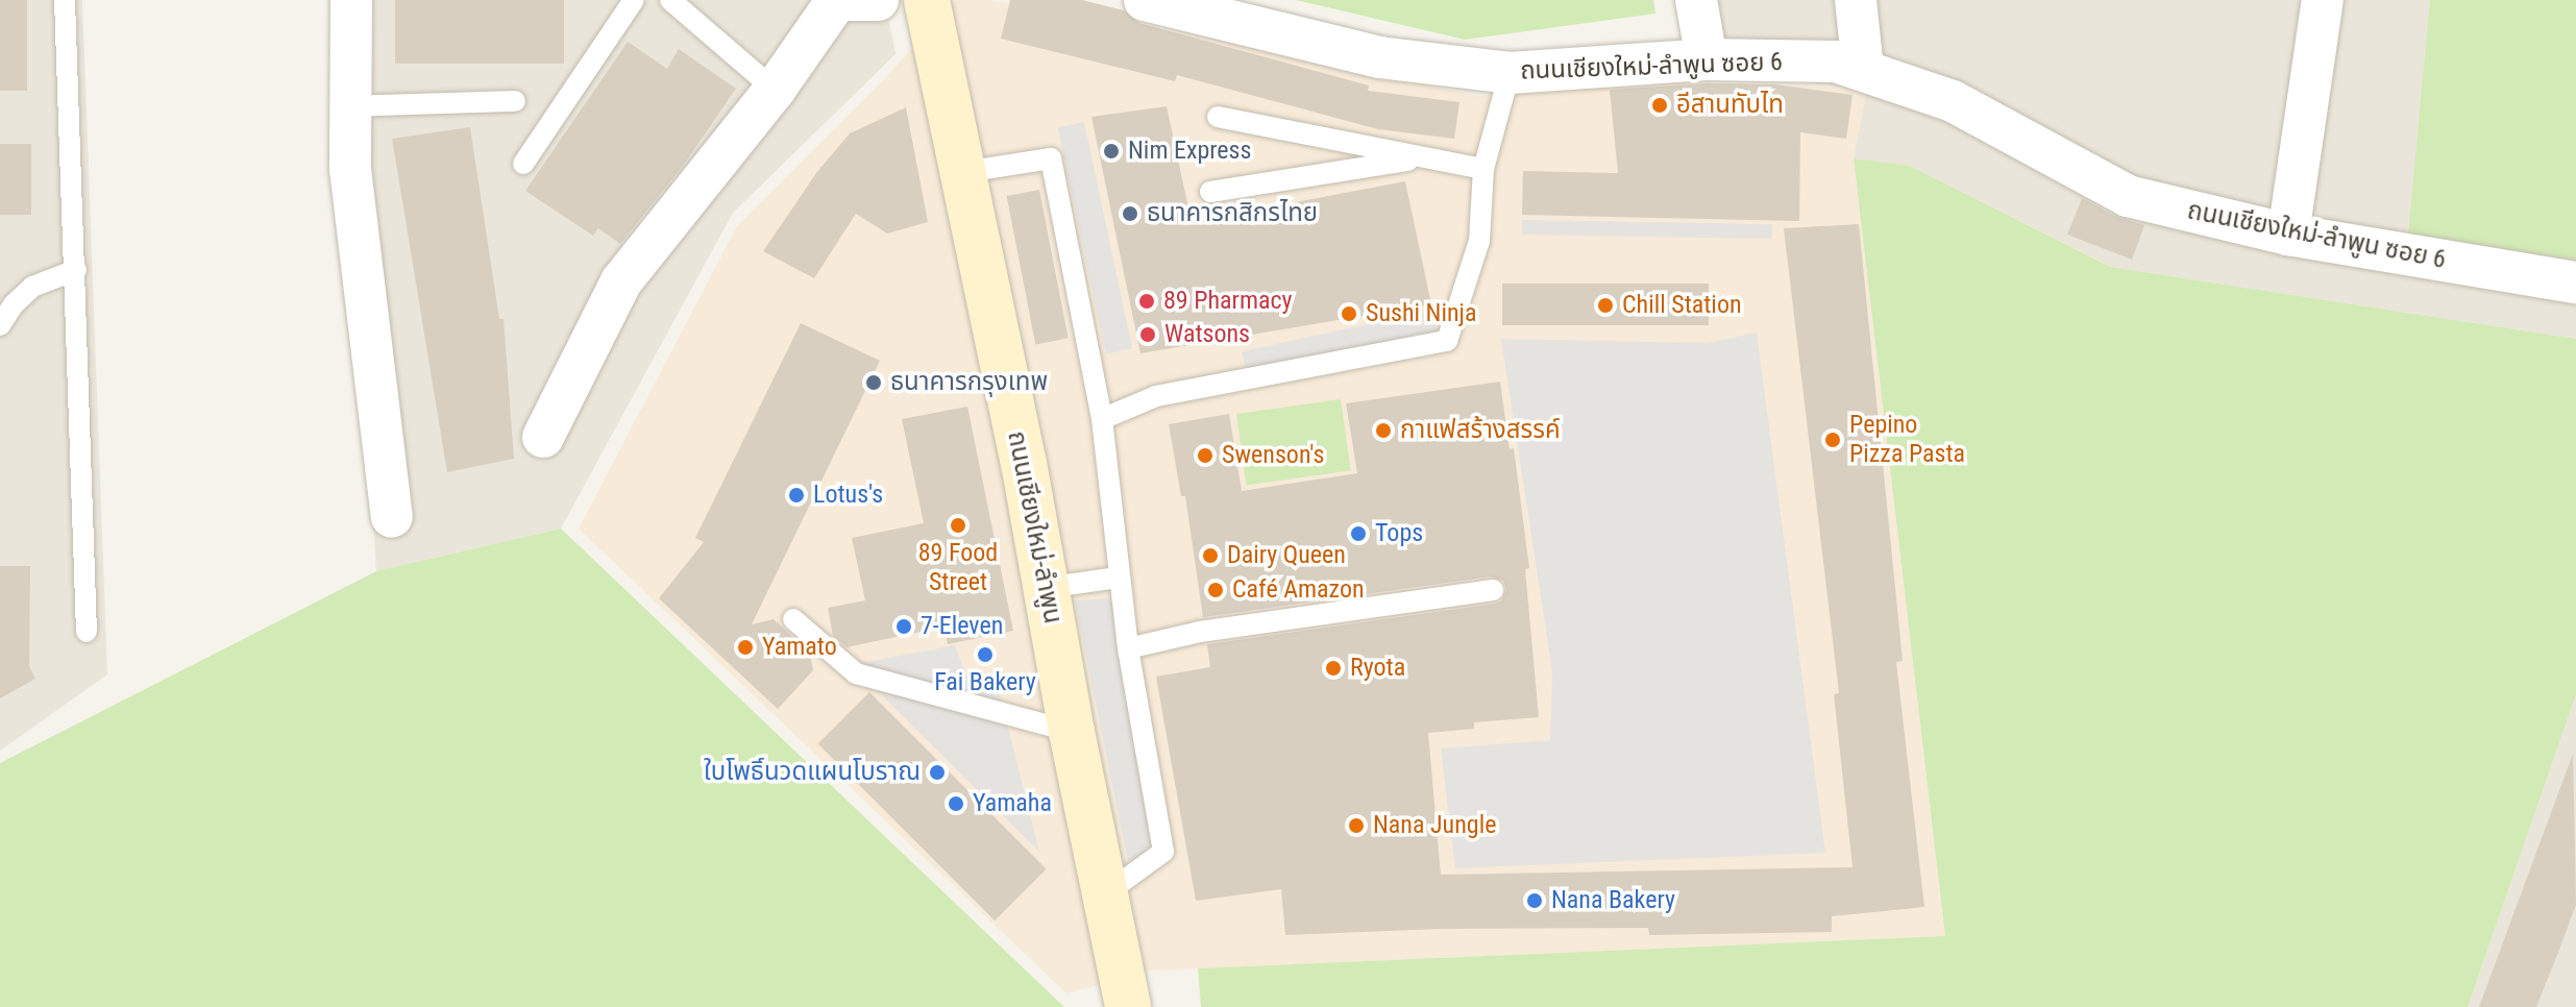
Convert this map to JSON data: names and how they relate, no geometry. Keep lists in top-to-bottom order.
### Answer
{
  "streets": {
    "main road": ["ถนนเชียงใหม่-ลำพูน"],
    "street": ["ถนนเชียงใหม่-ลำพูน ซอย 6"]
  },
  "places": [
    "อีสานทับไท",
    "Nim Express",
    "ธนาคารกสิกรไทย",
    "89 Pharmacy",
    "Chill Station",
    "Sushi Ninja",
    "Watsons",
    "ธนาคารกรุงเทพ",
    "กาแฟสร้างสรรค์",
    "Pepino Pizza Pasta",
    "Swenson's",
    "Lotus's",
    "89 Food Street",
    "Tops",
    "Dairy Queen",
    "Café Amazon",
    "7-Eleven",
    "Yamato",
    "Fai Bakery",
    "Ryota",
    "ใบโพธิ์นวดแผนโบราณ",
    "Yamaha",
    "Nana Jungle",
    "Nana Bakery"
  ]
}
